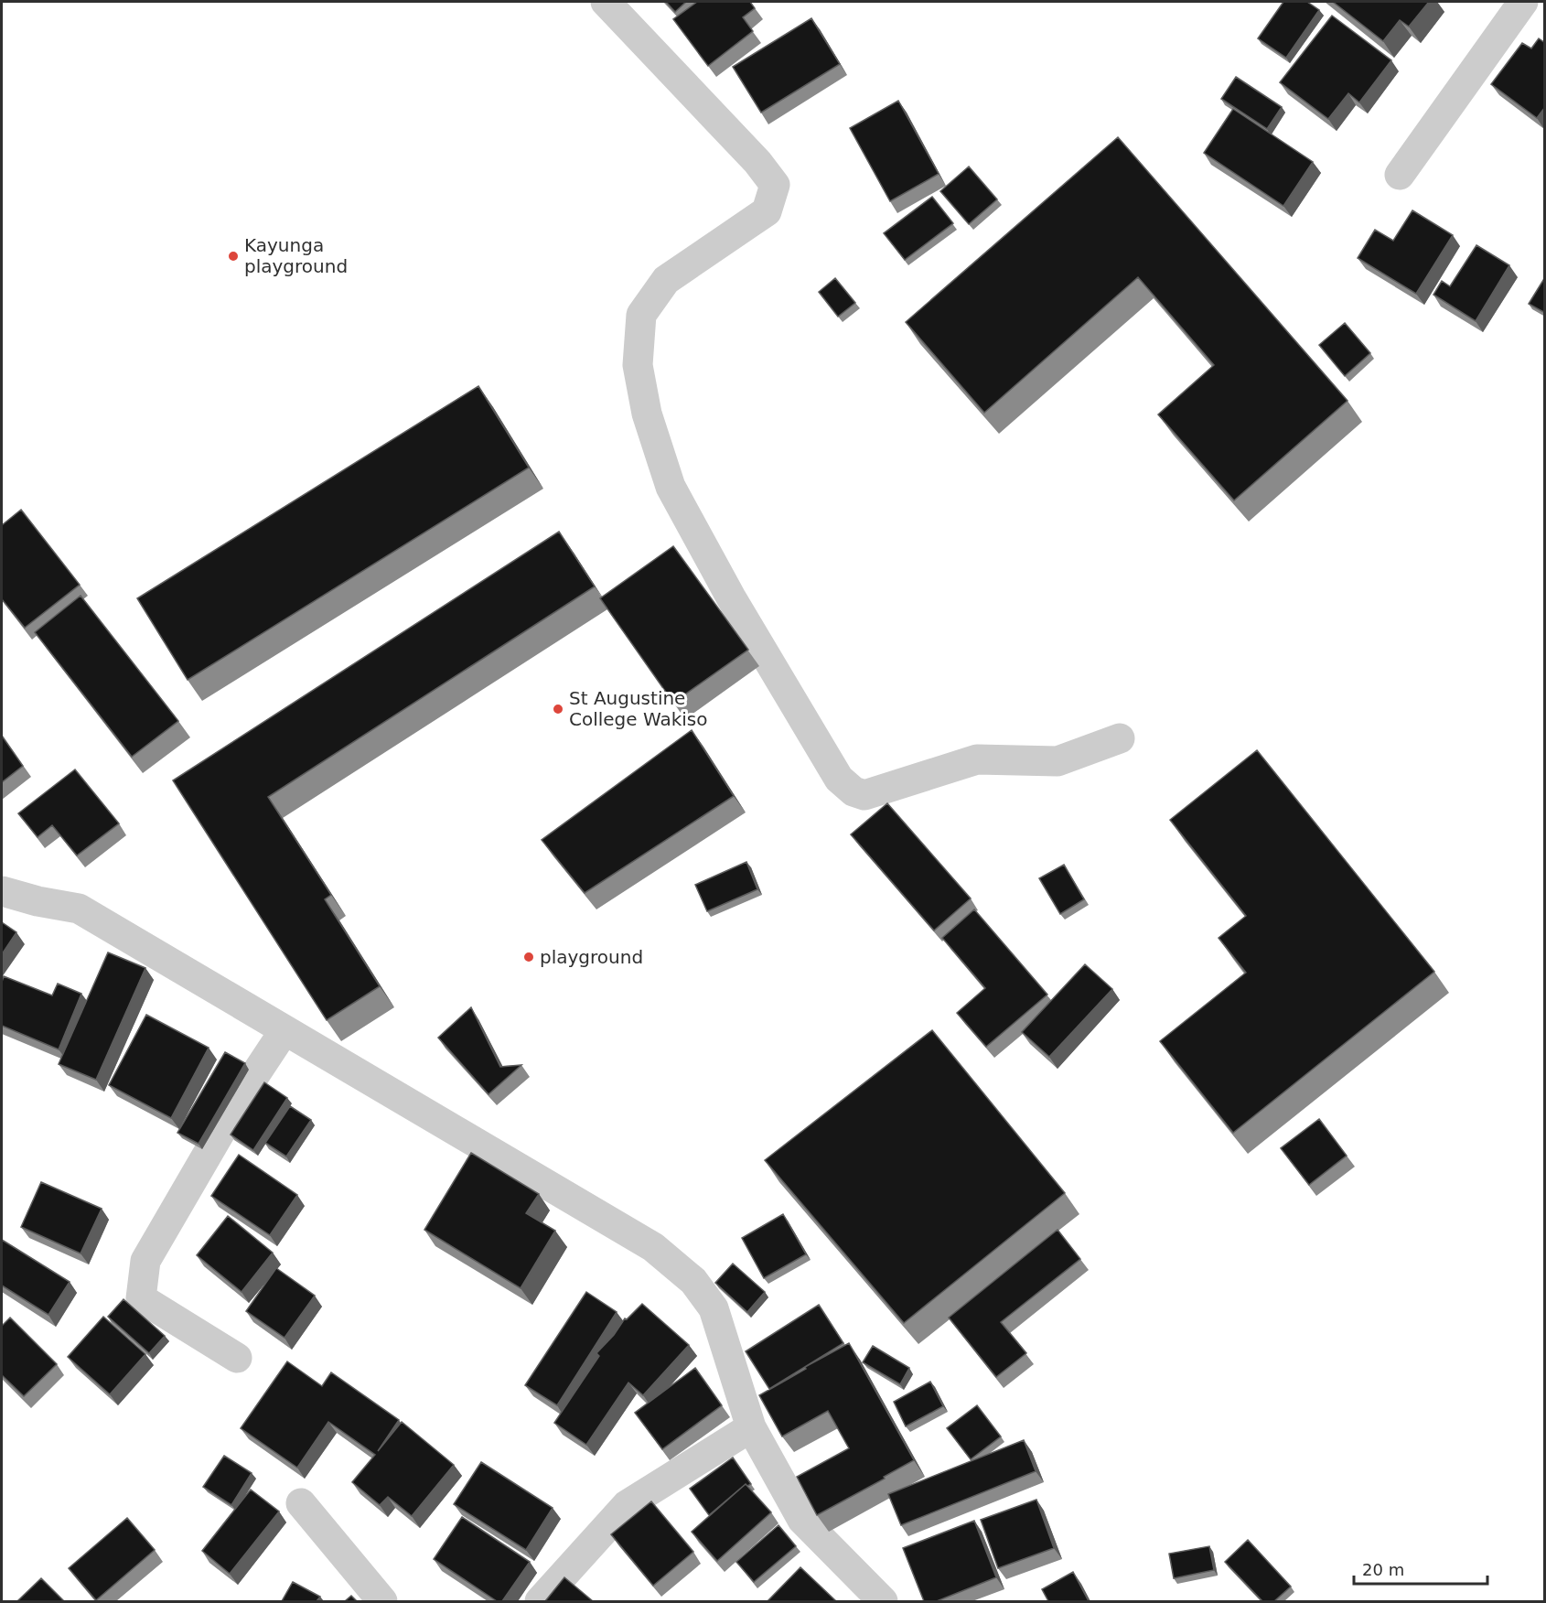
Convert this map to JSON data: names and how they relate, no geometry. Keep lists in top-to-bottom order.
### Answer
{
  "places": ["Kayunga playground", "St Augustine College Wakiso", "playground"],
  "scale_bar": "20 m"
}
